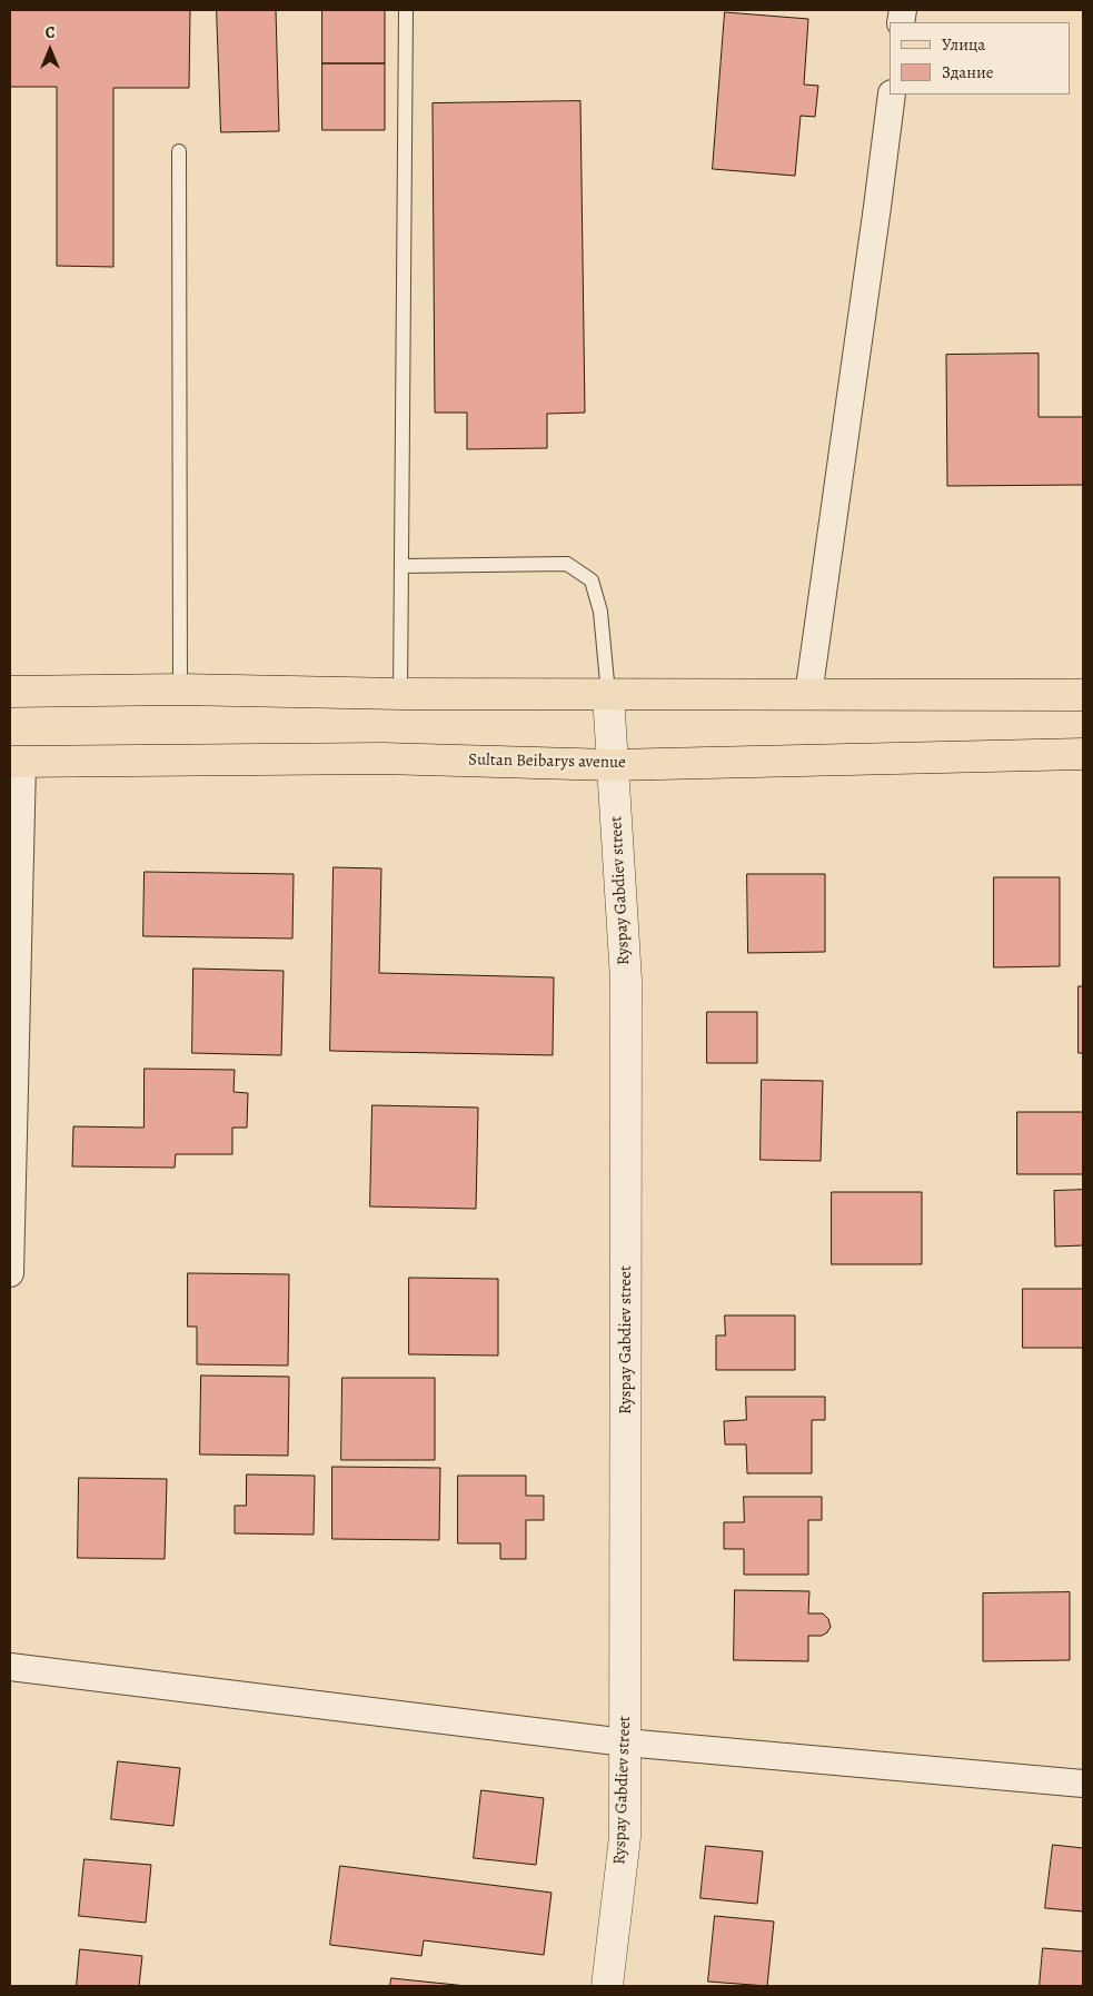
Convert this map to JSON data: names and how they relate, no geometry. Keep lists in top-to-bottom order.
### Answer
{
  "streets": {
    "main road": ["Sultan Beibarys avenue"],
    "street": ["Ryspay Gabdiev street"]
  },
  "crossings": [
    ["Sultan Beibarys avenue", "Ryspay Gabdiev street"]
  ],
  "legend": ["Улица", "Здание"],
  "north": "top"
}
